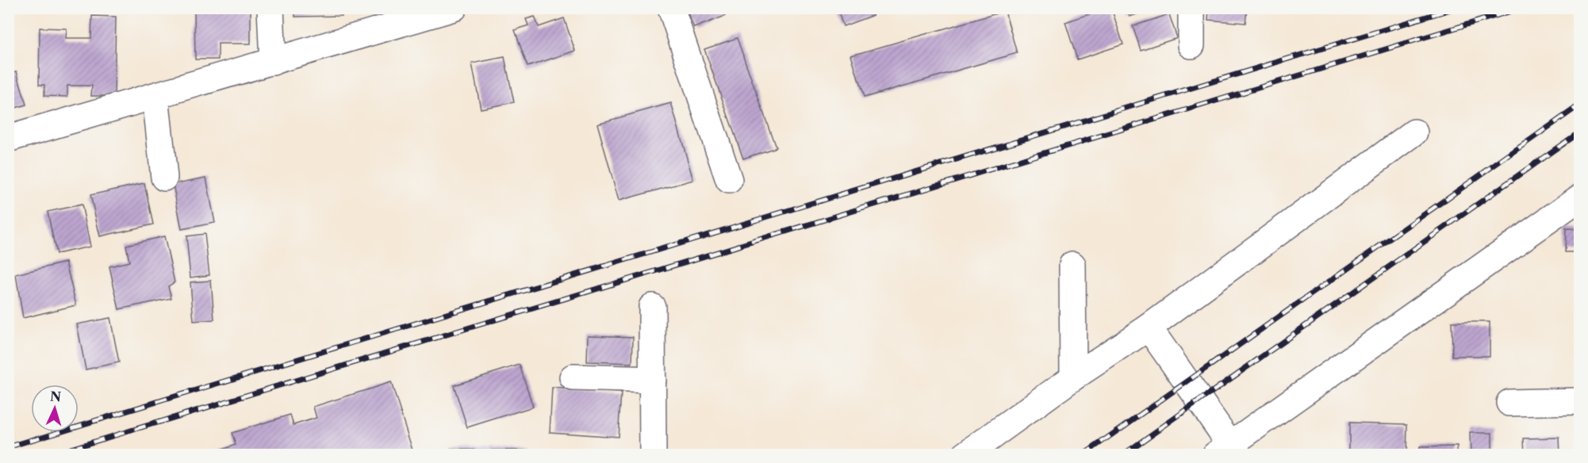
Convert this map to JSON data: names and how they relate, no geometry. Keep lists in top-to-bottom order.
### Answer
{
  "north": "top"
}
